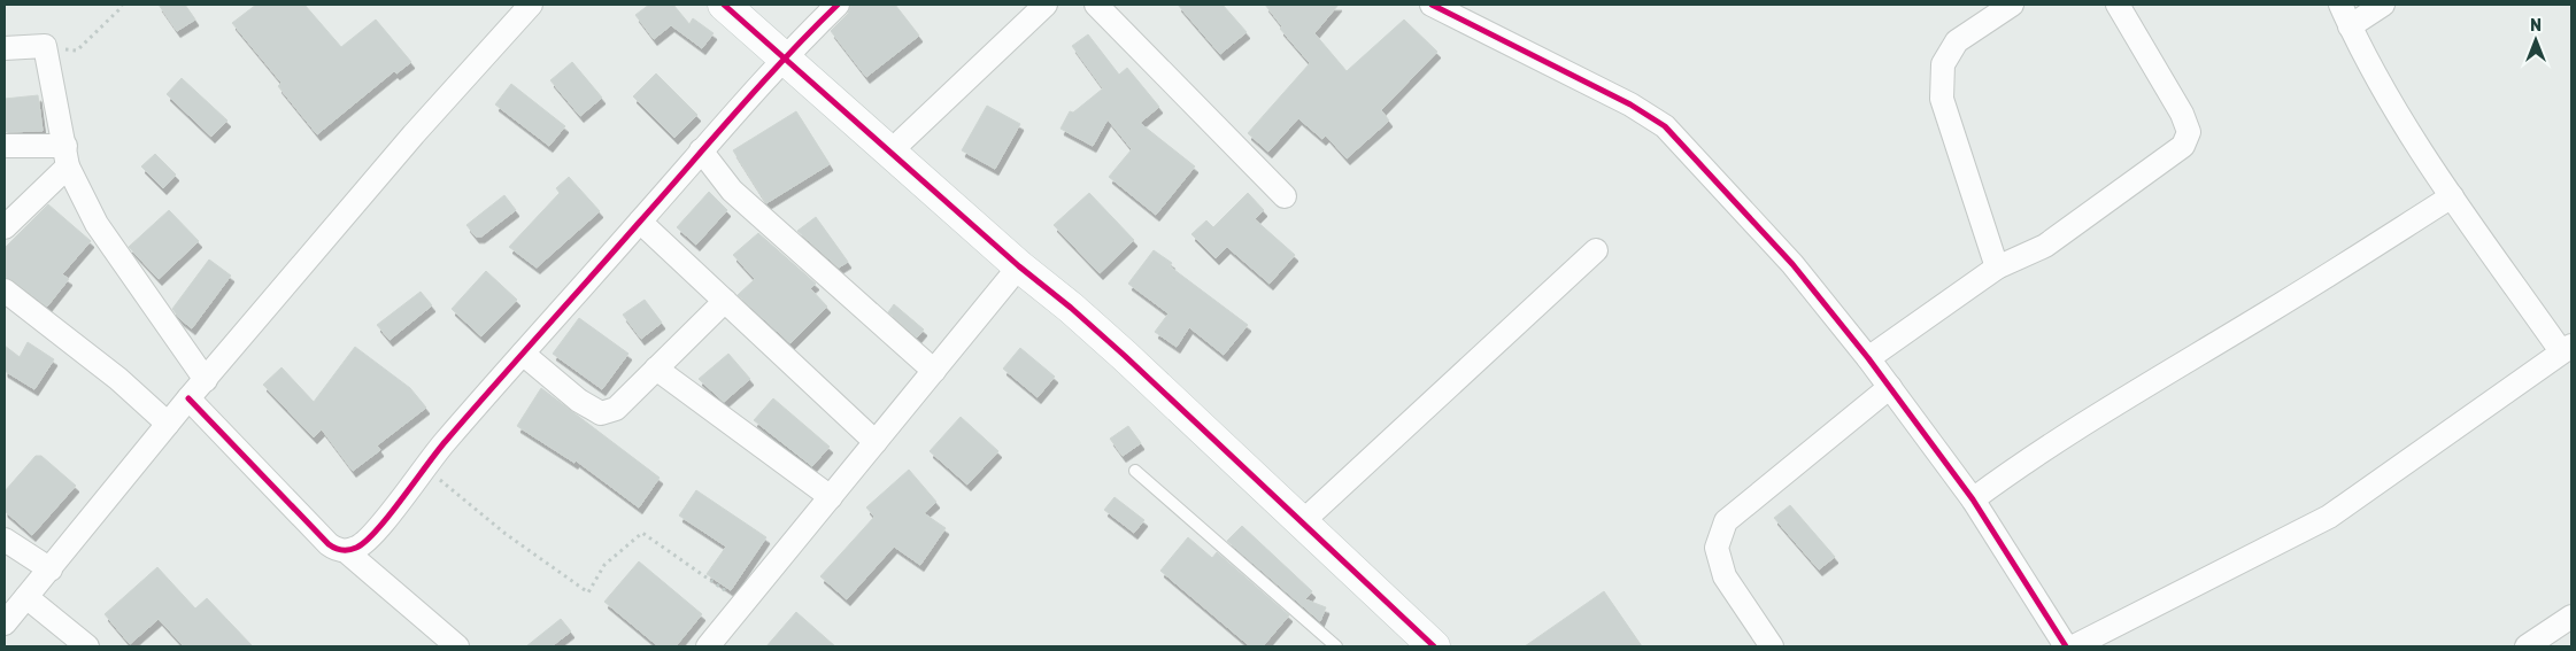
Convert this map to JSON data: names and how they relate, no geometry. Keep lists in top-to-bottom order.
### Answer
{
  "north": "top"
}
